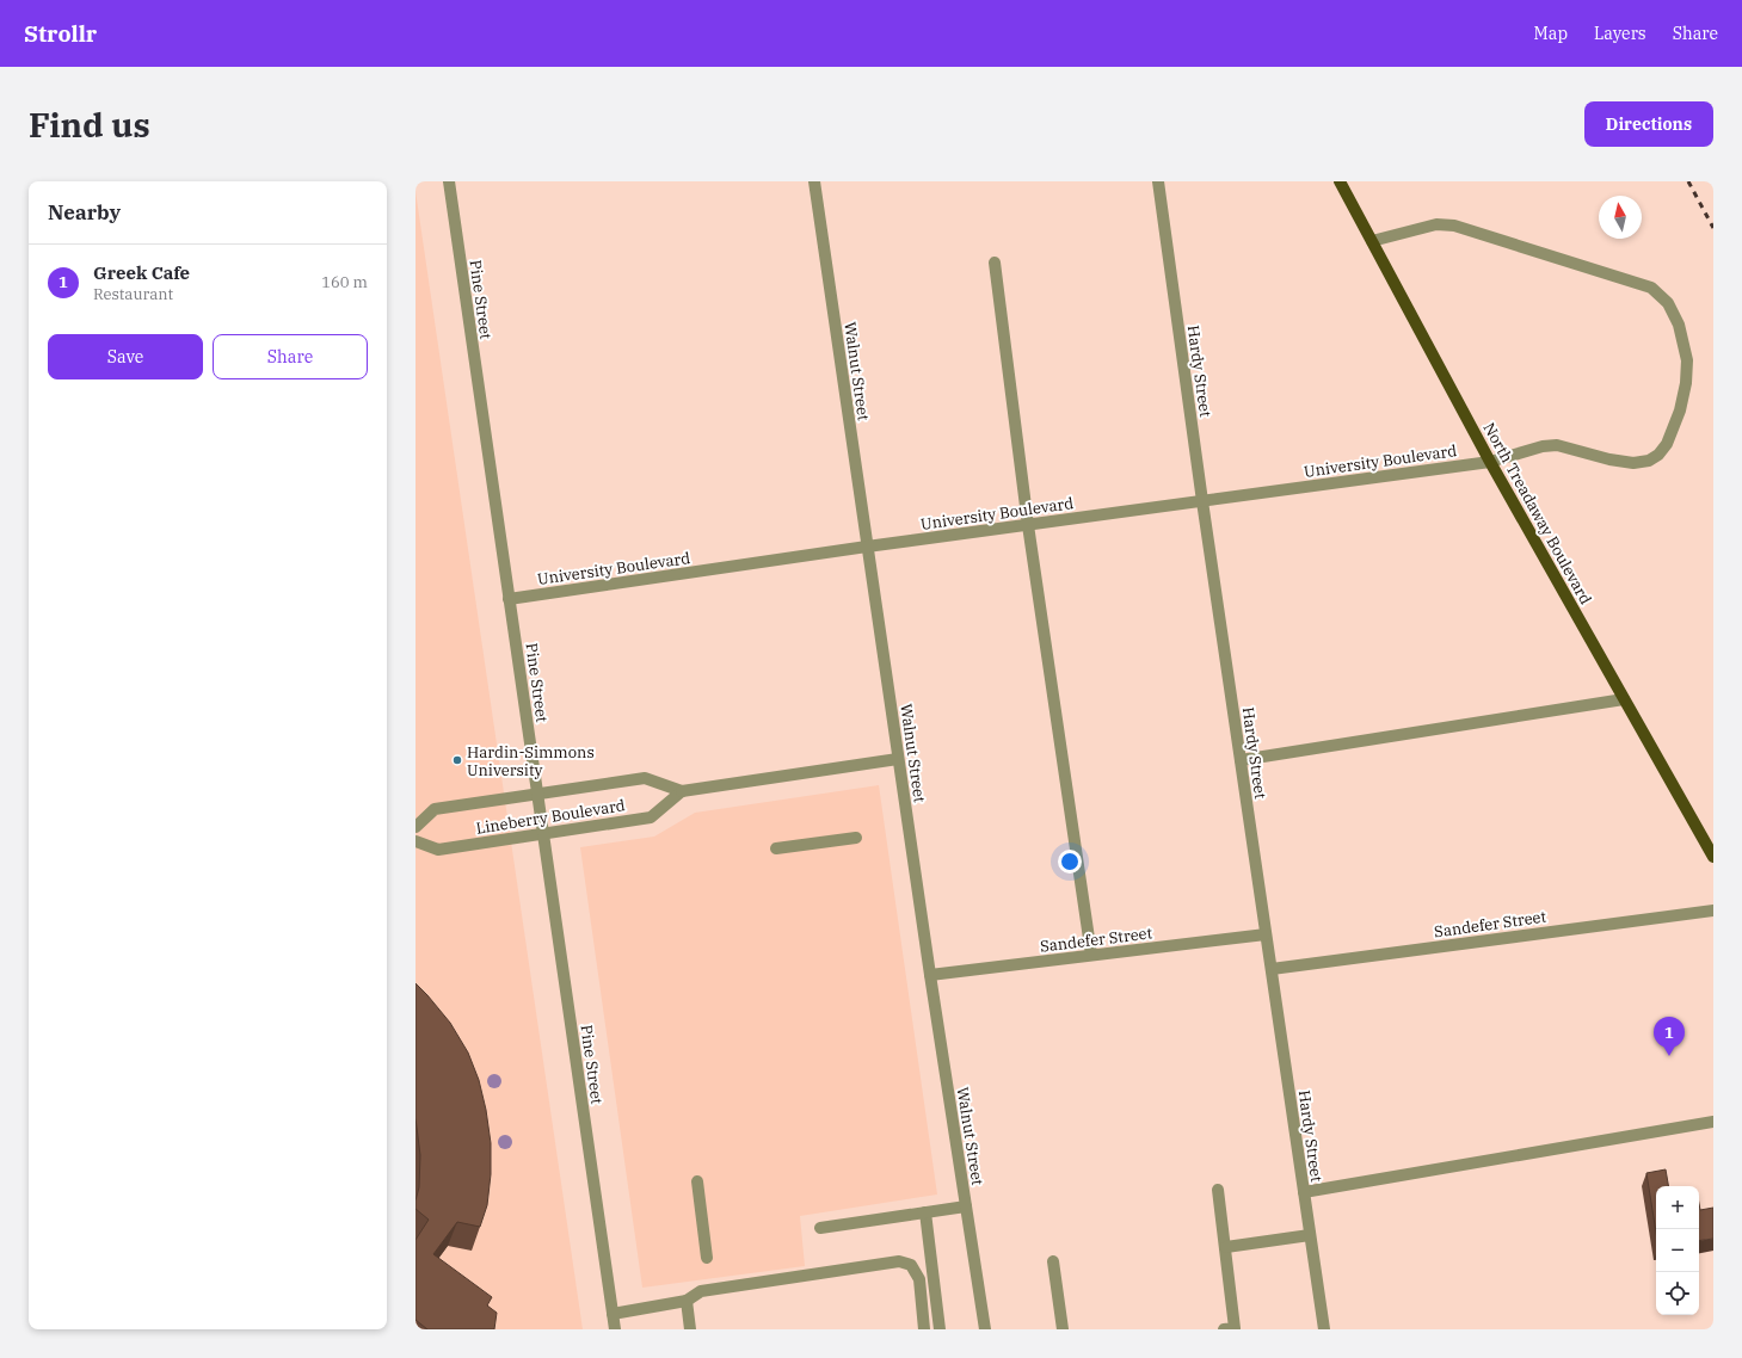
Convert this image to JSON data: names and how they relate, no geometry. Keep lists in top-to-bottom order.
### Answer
{
  "streets": {
    "main road": ["North Treadaway Boulevard"],
    "street": [
      "Pine Street",
      "Walnut Street",
      "Hardy Street",
      "University Boulevard",
      "Lineberry Boulevard",
      "Sandefer Street"
    ]
  },
  "crossings": [
    ["Pine Street", "University Boulevard"],
    ["Pine Street", "Lineberry Boulevard"],
    ["Walnut Street", "University Boulevard"],
    ["Walnut Street", "Lineberry Boulevard"],
    ["Walnut Street", "Sandefer Street"],
    ["Hardy Street", "University Boulevard"],
    ["Hardy Street", "Sandefer Street"],
    ["University Boulevard", "North Treadaway Boulevard"]
  ],
  "places": ["Hardin-Simmons University"],
  "north": "top",
  "page": {
    "header": "Strollr",
    "nav": ["Map", "Layers", "Share"],
    "buttons": [
      "Directions",
      ["Save", "Share"]
    ],
    "title": "Find us",
    "heading": "Nearby",
    "list": [
      {
        "mark": "1",
        "name": "Greek Cafe",
        "note": "Restaurant",
        "value": "160 m"
      }
    ],
    "pins": "1",
    "map_buttons": ["+", "−"]
  }
}
